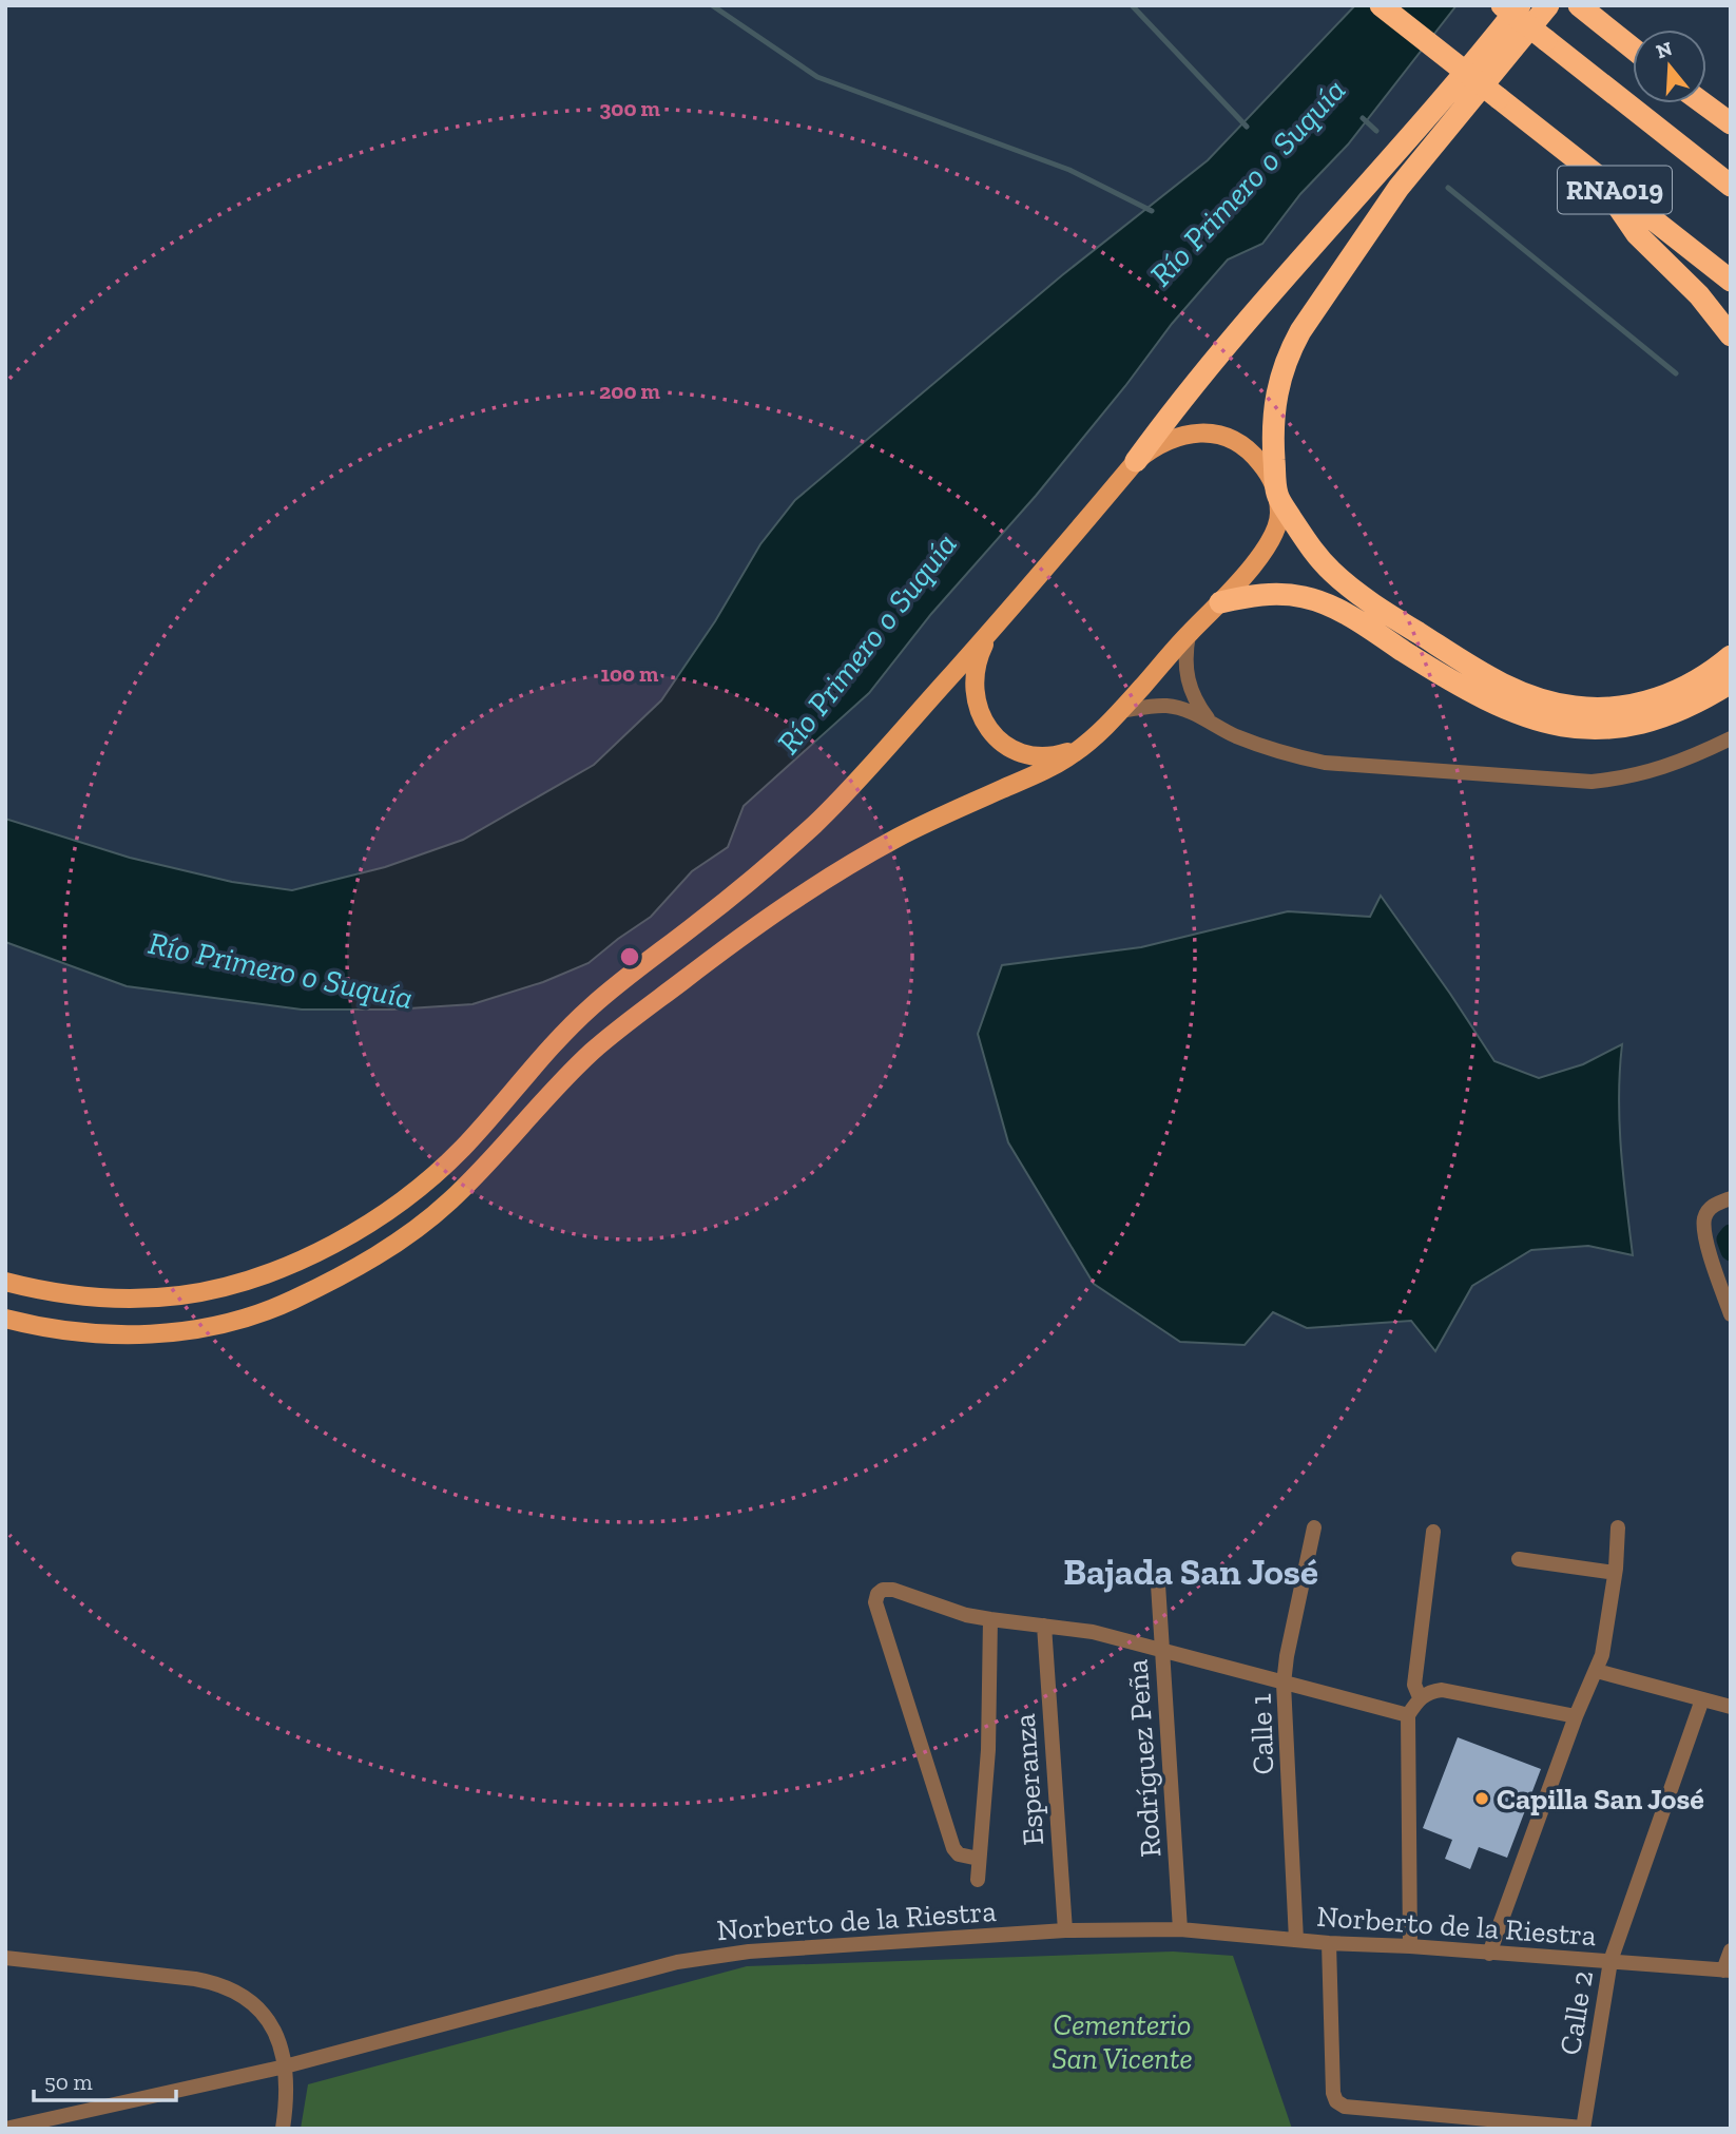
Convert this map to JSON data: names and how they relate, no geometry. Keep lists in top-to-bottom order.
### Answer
{
  "streets": {
    "highway": ["RNA019"],
    "street": [
      "Calle 1",
      "Rodríguez Peña",
      "Esperanza",
      "Norberto de la Riestra",
      "Calle 2"
    ]
  },
  "crossings": [
    ["Calle 1", "Norberto de la Riestra"],
    ["Rodríguez Peña", "Norberto de la Riestra"],
    ["Esperanza", "Norberto de la Riestra"],
    ["Norberto de la Riestra", "Calle 2"]
  ],
  "districts": ["Bajada San José"],
  "water": ["Río Primero o Suquía"],
  "parks": ["Cementerio San Vicente"],
  "places": ["Capilla San José"],
  "scale_bar": "50 m",
  "north": "top",
  "rings": ["300 m", "200 m", "100 m"]
}
